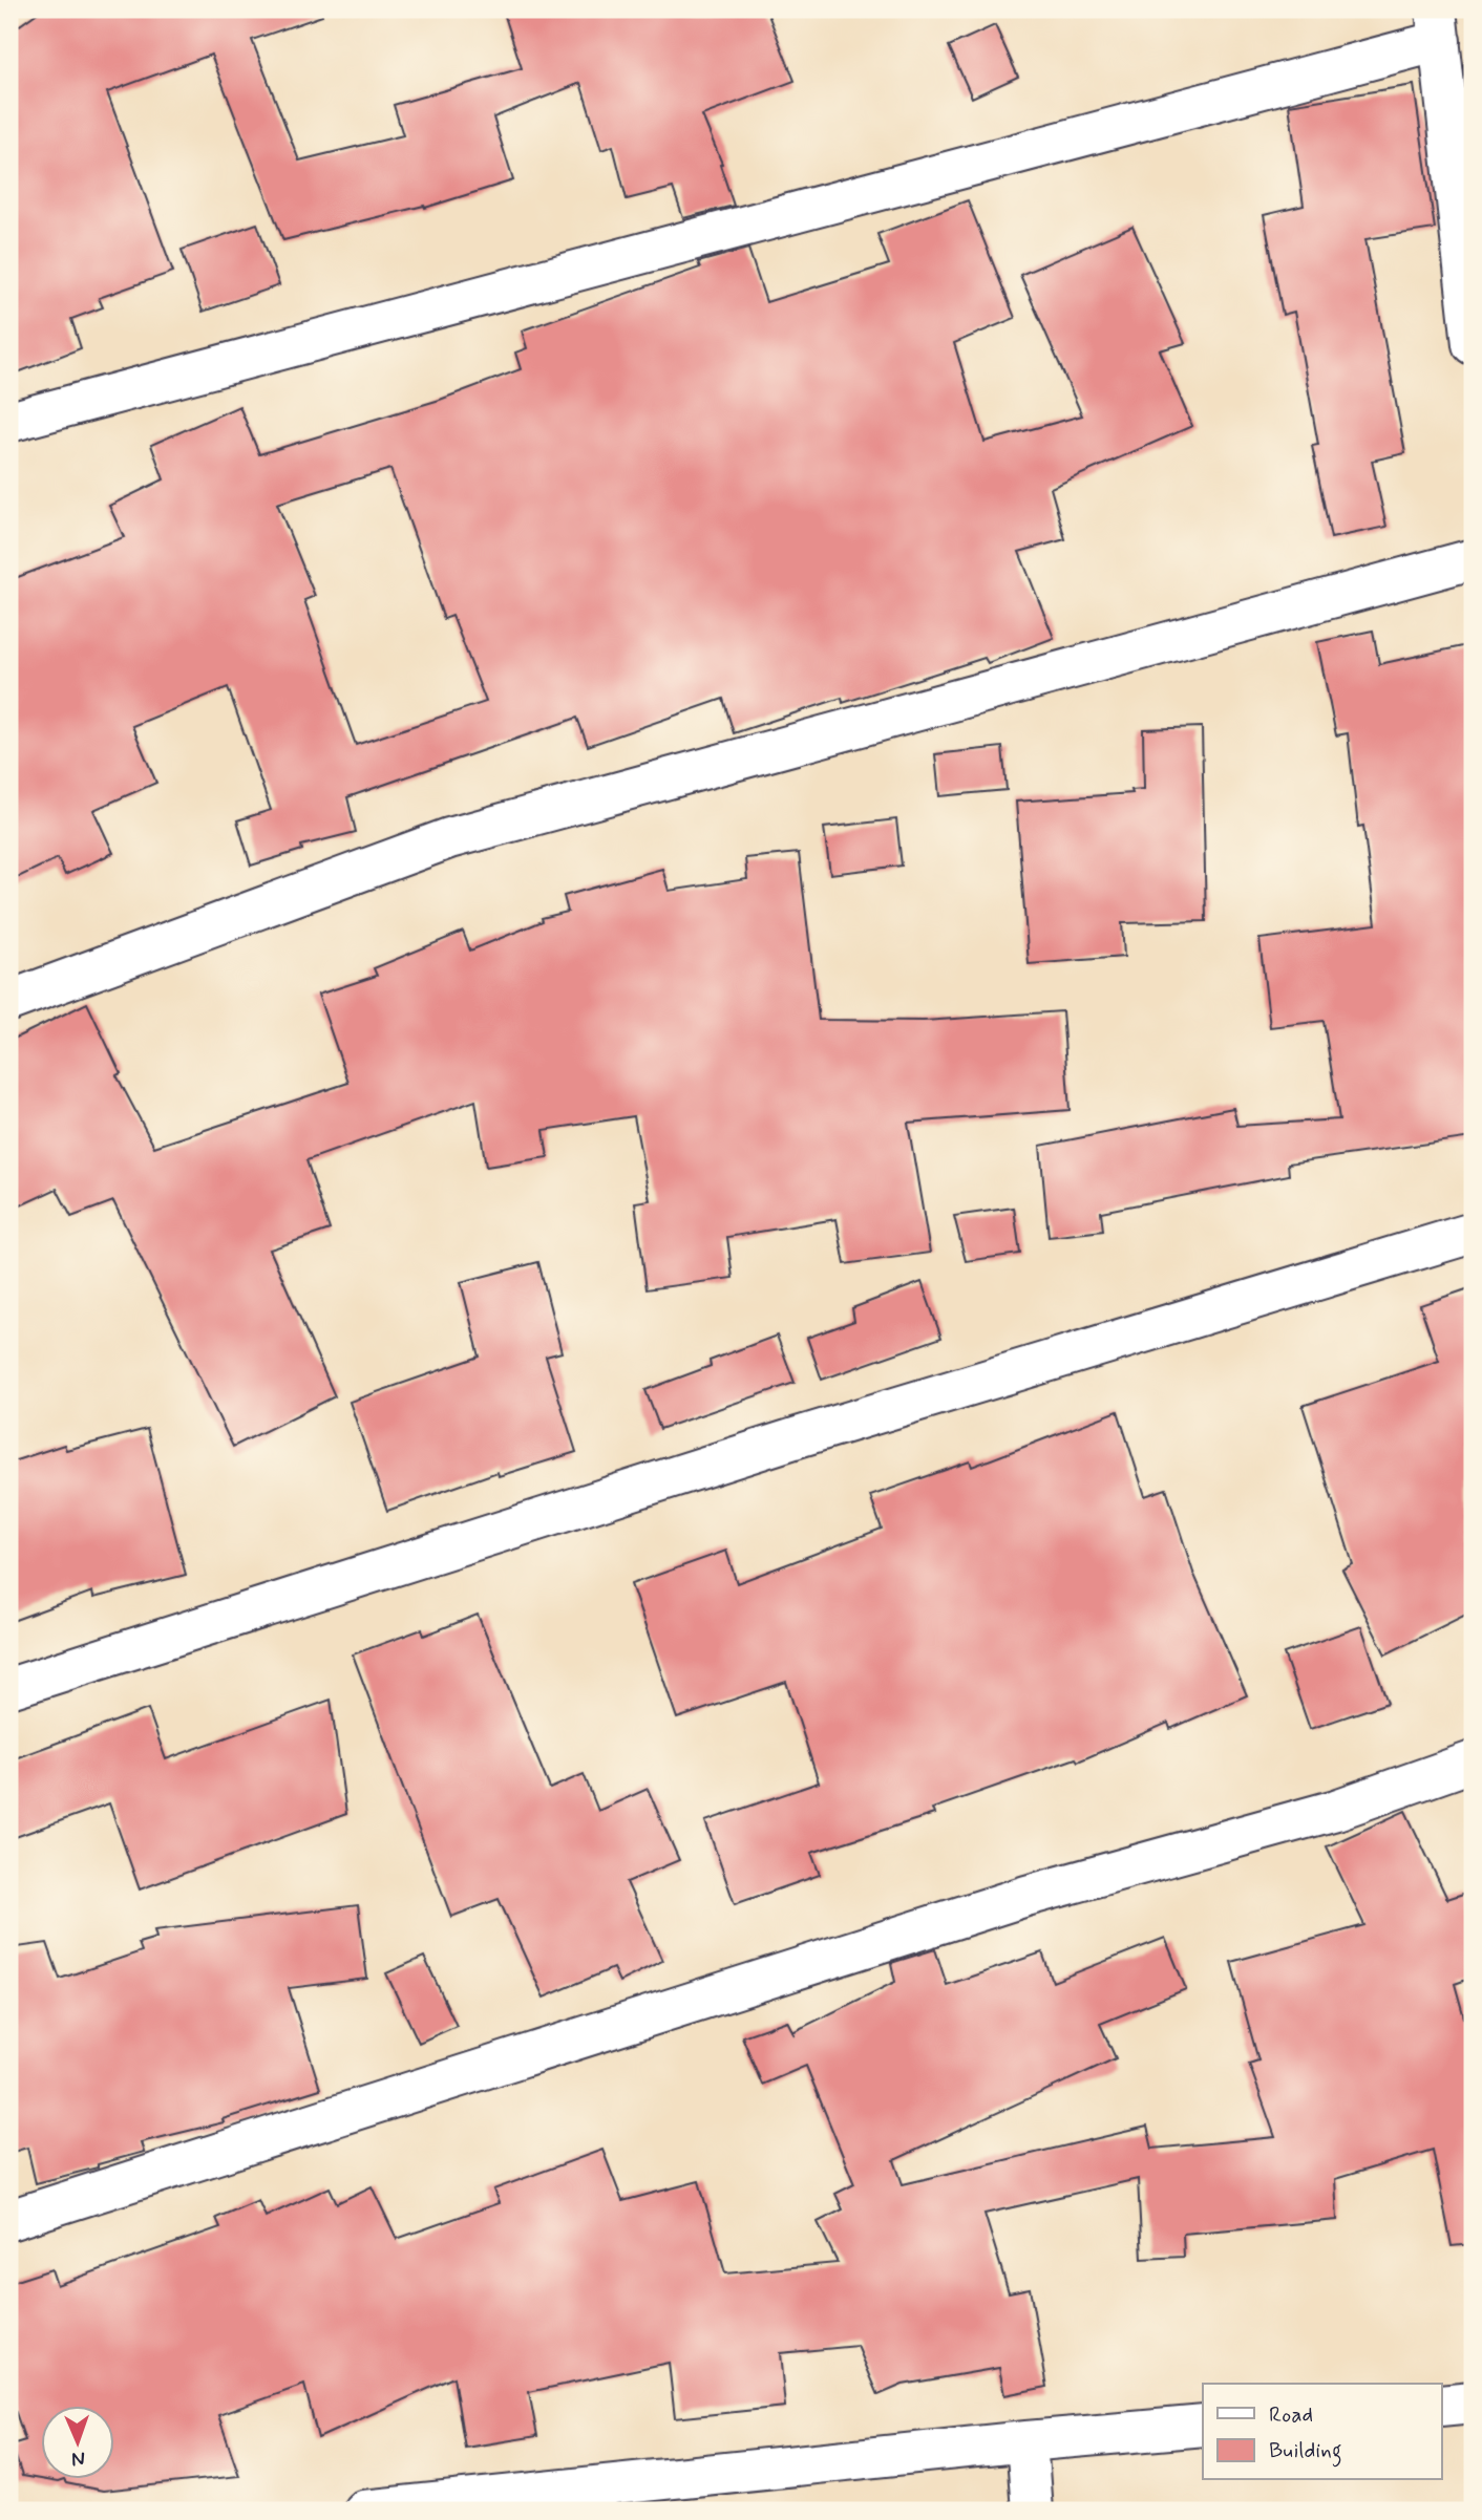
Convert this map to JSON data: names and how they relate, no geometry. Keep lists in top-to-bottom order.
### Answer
{
  "legend": ["Road", "Building"],
  "north": "bottom"
}
